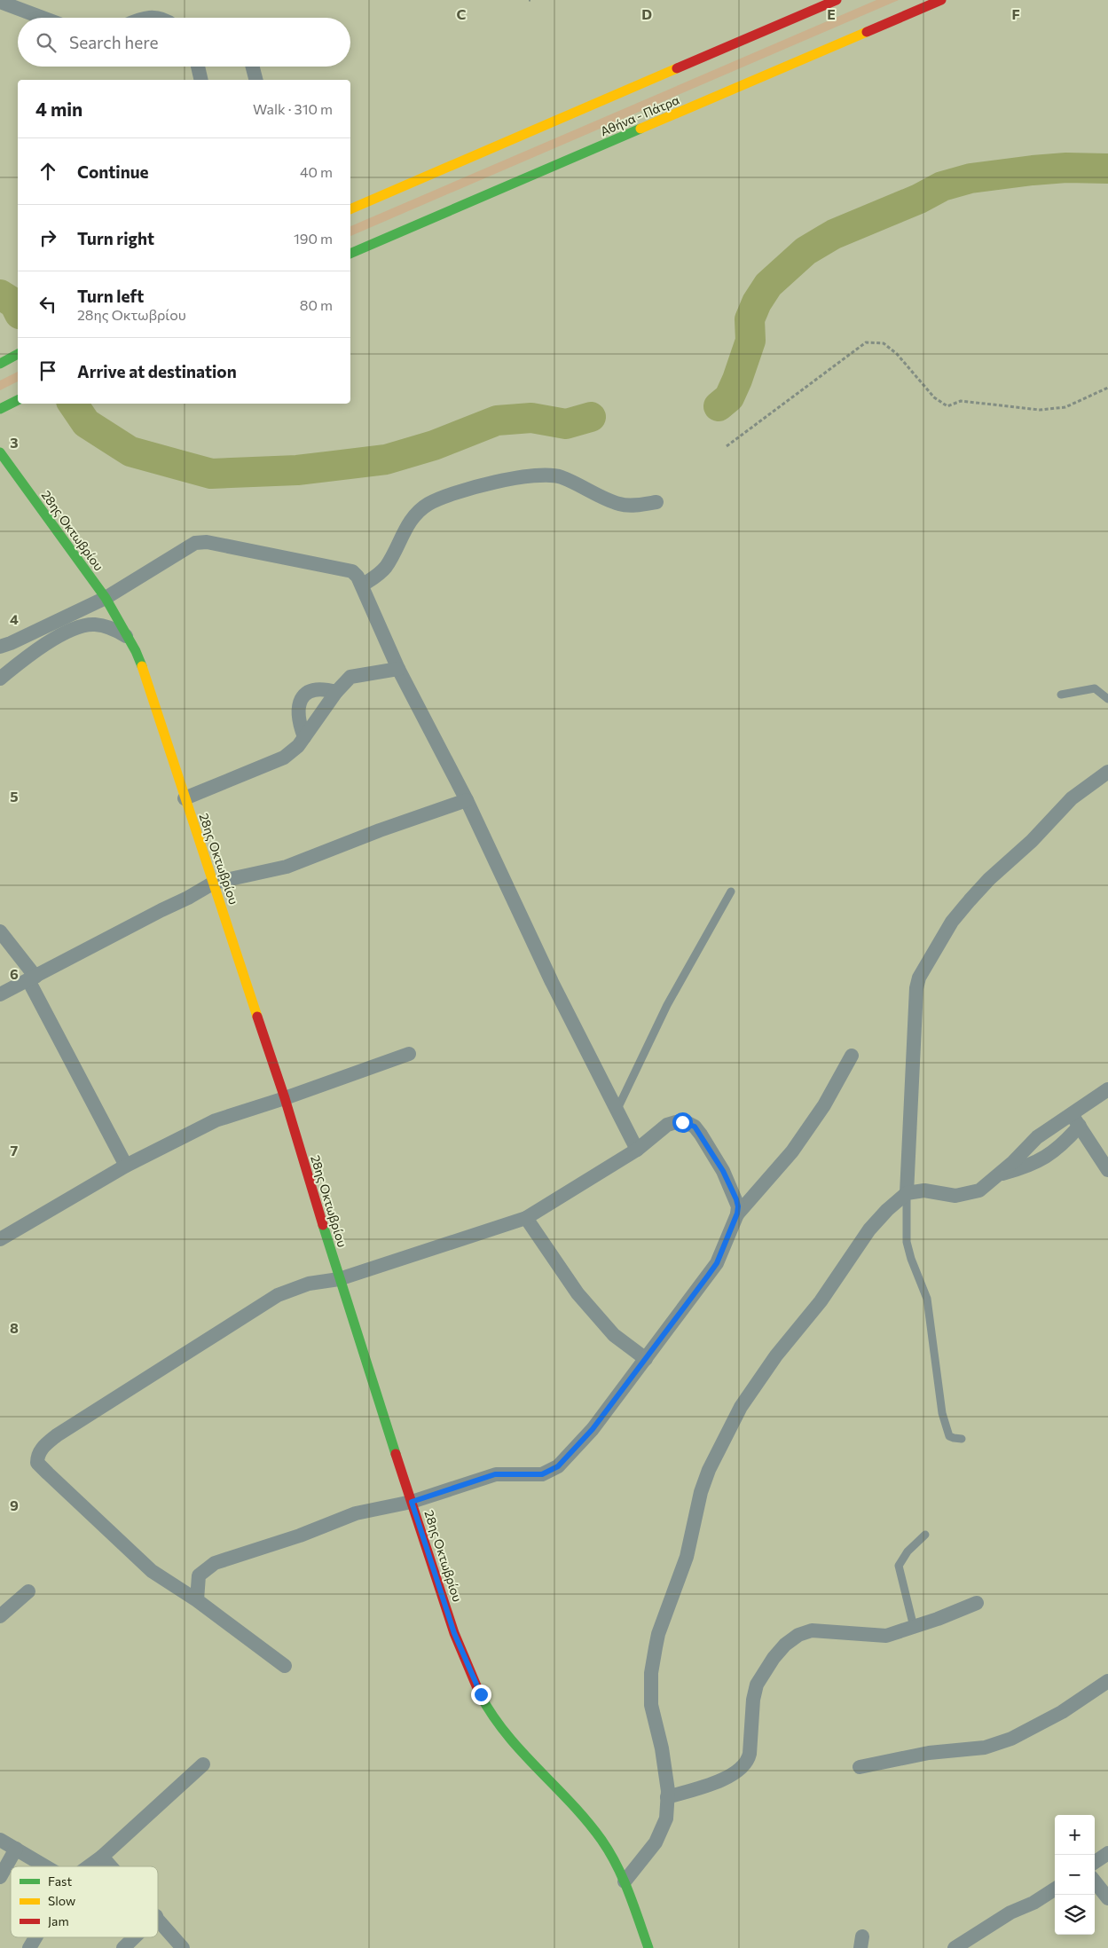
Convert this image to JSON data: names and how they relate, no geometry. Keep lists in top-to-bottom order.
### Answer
{
  "streets": {
    "main road": ["Αθήνα - Πάτρα", "28ης Οκτωβρίου"]
  },
  "legend": ["Fast", "Slow", "Jam"],
  "page": {
    "search": "Search here",
    "heading": ["4 min", "Walk · 310 m"],
    "list": [
      ["Continue", "40 m"],
      ["Turn right", "190 m"],
      ["Turn left", "28ης Οκτωβρίου", "80 m"],
      "Arrive at destination"
    ],
    "map_buttons": ["+", "−"]
  },
  "grid": {
    "columns": [
      "C",
      "D",
      "E",
      "F"
    ],
    "rows": [
      "3",
      "4",
      "5",
      "6",
      "7",
      "8",
      "9"
    ]
  }
}
